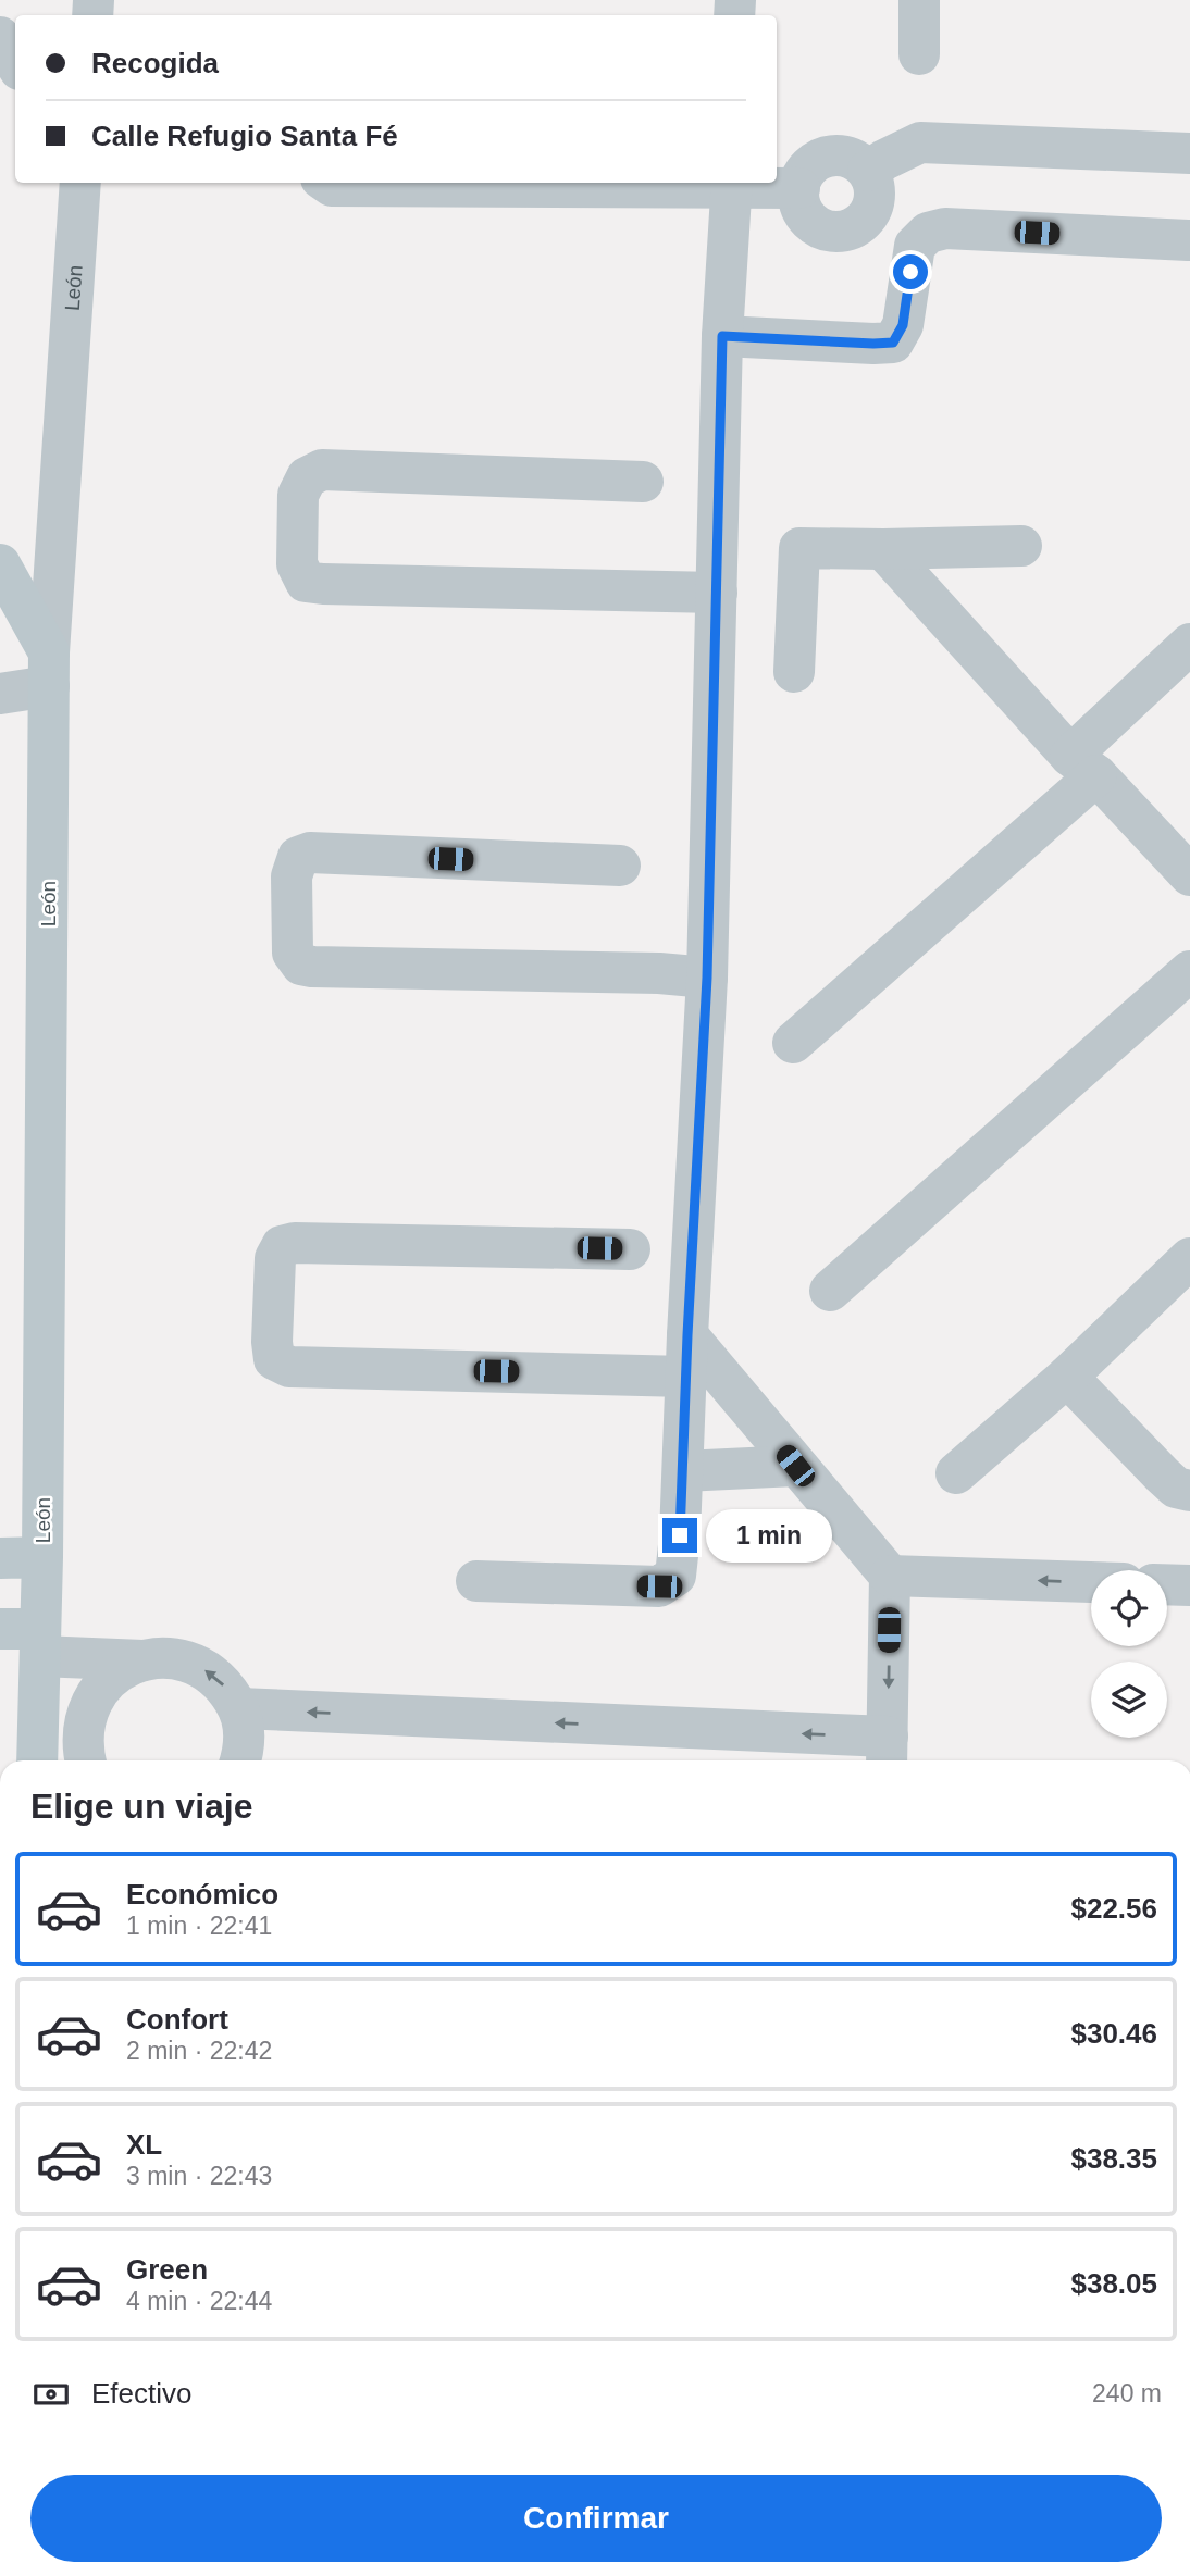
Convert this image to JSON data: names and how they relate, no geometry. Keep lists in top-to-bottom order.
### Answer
{
  "streets": {
    "street": ["León"]
  },
  "page": {
    "banner": ["Recogida", "Calle Refugio Santa Fé"],
    "bubble": "1 min",
    "heading": "Elige un viaje",
    "list": [
      {
        "name": "Económico",
        "note": "1 min · 22:41",
        "value": "$22.56"
      },
      {
        "name": "Confort",
        "note": "2 min · 22:42",
        "value": "$30.46"
      },
      {
        "name": "XL",
        "note": "3 min · 22:43",
        "value": "$38.35"
      },
      {
        "name": "Green",
        "note": "4 min · 22:44",
        "value": "$38.05"
      }
    ],
    "pay": ["Efectivo", "240 m"],
    "buttons": "Confirmar"
  }
}
